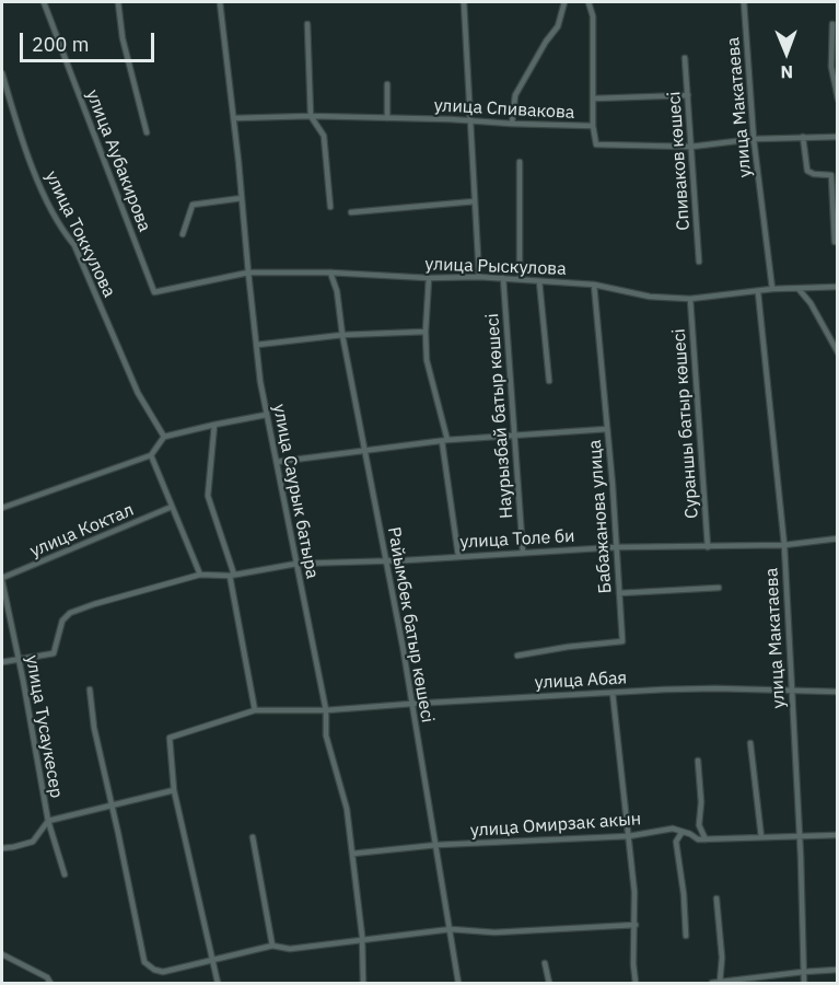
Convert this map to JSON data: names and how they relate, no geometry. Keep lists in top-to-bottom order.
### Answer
{
  "streets": {
    "street": [
      "улица Макатаева",
      "улица Спивакова",
      "улица Аубакирова",
      "Спиваков көшесі",
      "улица Токкулова",
      "улица Рыскулова",
      "Наурызбай батыр көшесі",
      "Сураншы батыр көшесі",
      "улица Саурык батыра",
      "Бабажанова улица",
      "улица Коктал",
      "улица Толе би",
      "Райымбек батыр көшесі",
      "улица Абая",
      "улица Тусаукесер",
      "улица Омирзак акын"
    ]
  },
  "crossings": [
    ["улица Макатаева", "улица Спивакова"],
    ["улица Макатаева", "улица Рыскулова"],
    ["улица Макатаева", "улица Толе би"],
    ["улица Макатаева", "улица Абая"],
    ["улица Макатаева", "улица Омирзак акын"],
    ["улица Спивакова", "Спиваков көшесі"],
    ["улица Спивакова", "улица Саурык батыра"],
    ["улица Аубакирова", "улица Рыскулова"],
    ["улица Рыскулова", "Наурызбай батыр көшесі"],
    ["улица Рыскулова", "Сураншы батыр көшесі"],
    ["улица Рыскулова", "улица Саурык батыра"],
    ["улица Рыскулова", "Бабажанова улица"],
    ["улица Рыскулова", "Райымбек батыр көшесі"],
    ["Наурызбай батыр көшесі", "улица Толе би"],
    ["Сураншы батыр көшесі", "улица Толе би"],
    ["улица Саурык батыра", "улица Толе би"],
    ["улица Саурык батыра", "улица Абая"],
    ["улица Саурык батыра", "улица Омирзак акын"],
    ["Бабажанова улица", "улица Толе би"],
    ["улица Коктал", "улица Тусаукесер"],
    ["улица Толе би", "Райымбек батыр көшесі"],
    ["улица Толе би", "улица Тусаукесер"],
    ["Райымбек батыр көшесі", "улица Абая"],
    ["Райымбек батыр көшесі", "улица Омирзак акын"]
  ],
  "scale_bar": "200 m",
  "north": "bottom"
}
